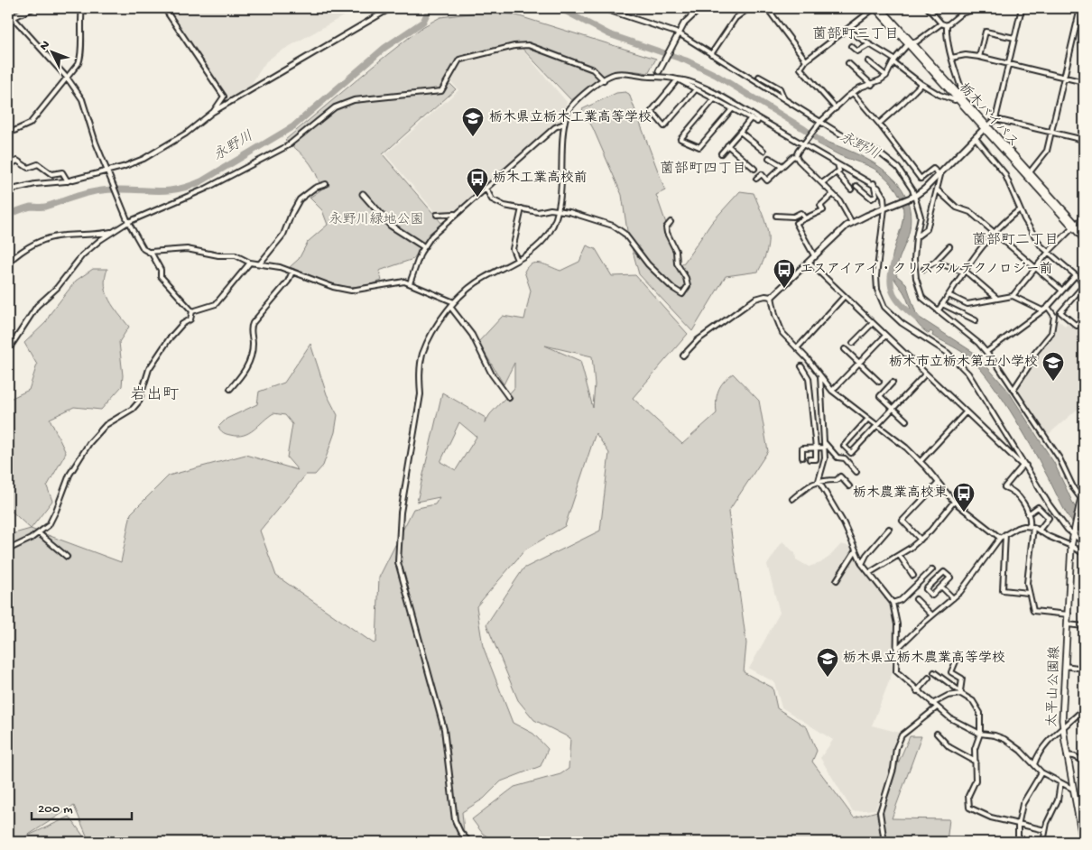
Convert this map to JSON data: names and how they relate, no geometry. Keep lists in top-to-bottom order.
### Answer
{
  "streets": {
    "main road": ["栃木バイパス", "太平山公園線"]
  },
  "districts": [
    "薗部町三丁目",
    "薗部町四丁目",
    "薗部町二丁目",
    "岩出町"
  ],
  "water": ["永野川"],
  "parks": ["永野川緑地公園"],
  "places": {
    "school or university": ["栃木県立栃木工業高等学校", "栃木市立栃木第五小学校", "栃木県立栃木農業高等学校"],
    "bus stop": ["栃木工業高校前", "エスアイアイ・クリスタルテクノロジー前", "栃木農業高校東"]
  },
  "scale_bar": "200 m",
  "north": "top left"
}
